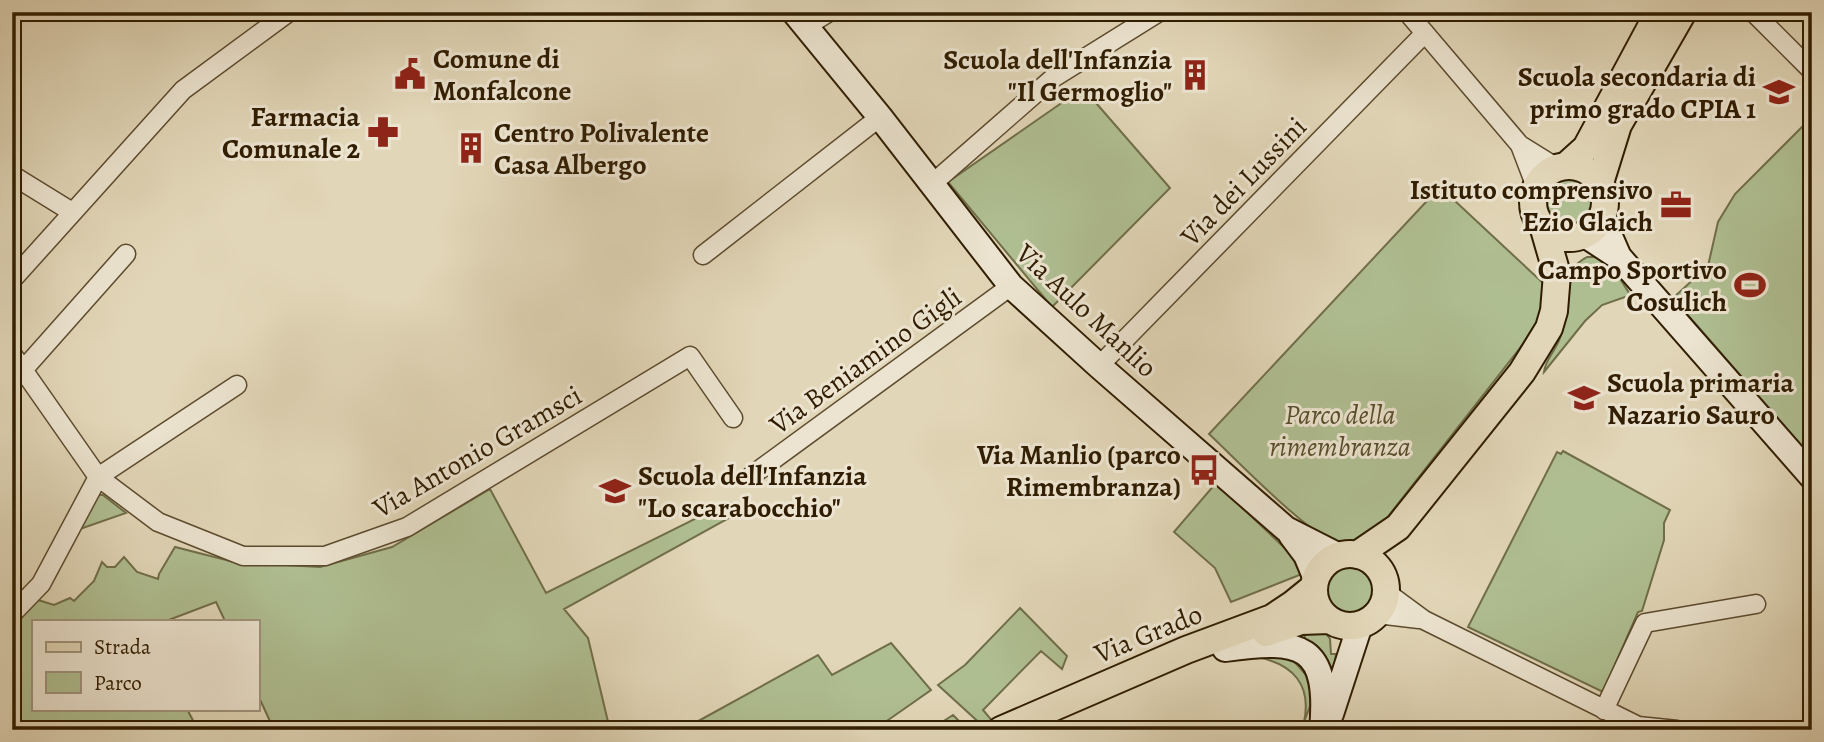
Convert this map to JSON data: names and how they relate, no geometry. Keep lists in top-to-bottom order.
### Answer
{
  "streets": {
    "main road": ["Via Grado"],
    "street": [
      "Via dei Lussini",
      "Via Aulo Manlio",
      "Via Beniamino Gigli",
      "Via Antonio Gramsci"
    ]
  },
  "crossings": [
    ["Via dei Lussini", "Via Aulo Manlio"],
    ["Via Aulo Manlio", "Via Beniamino Gigli"],
    ["Via Aulo Manlio", "Via Grado"]
  ],
  "parks": ["Parco della rimembranza"],
  "places": {
    "public building": ["Comune di Monfalcone"],
    "building": ["Scuola dell'Infanzia \"Il Germoglio\"", "Centro Polivalente Casa Albergo"],
    "school or university": ["Scuola secondaria di primo grado CPIA 1", "Scuola primaria Nazario Sauro", "Scuola dell'Infanzia \"Lo scarabocchio\""],
    "pharmacy": ["Farmacia Comunale 2"],
    "office": ["Istituto comprensivo Ezio Glaich"],
    "sports": ["Campo Sportivo Cosulich"],
    "bus stop": ["Via Manlio (parco Rimembranza)"]
  },
  "legend": ["Strada", "Parco"]
}
